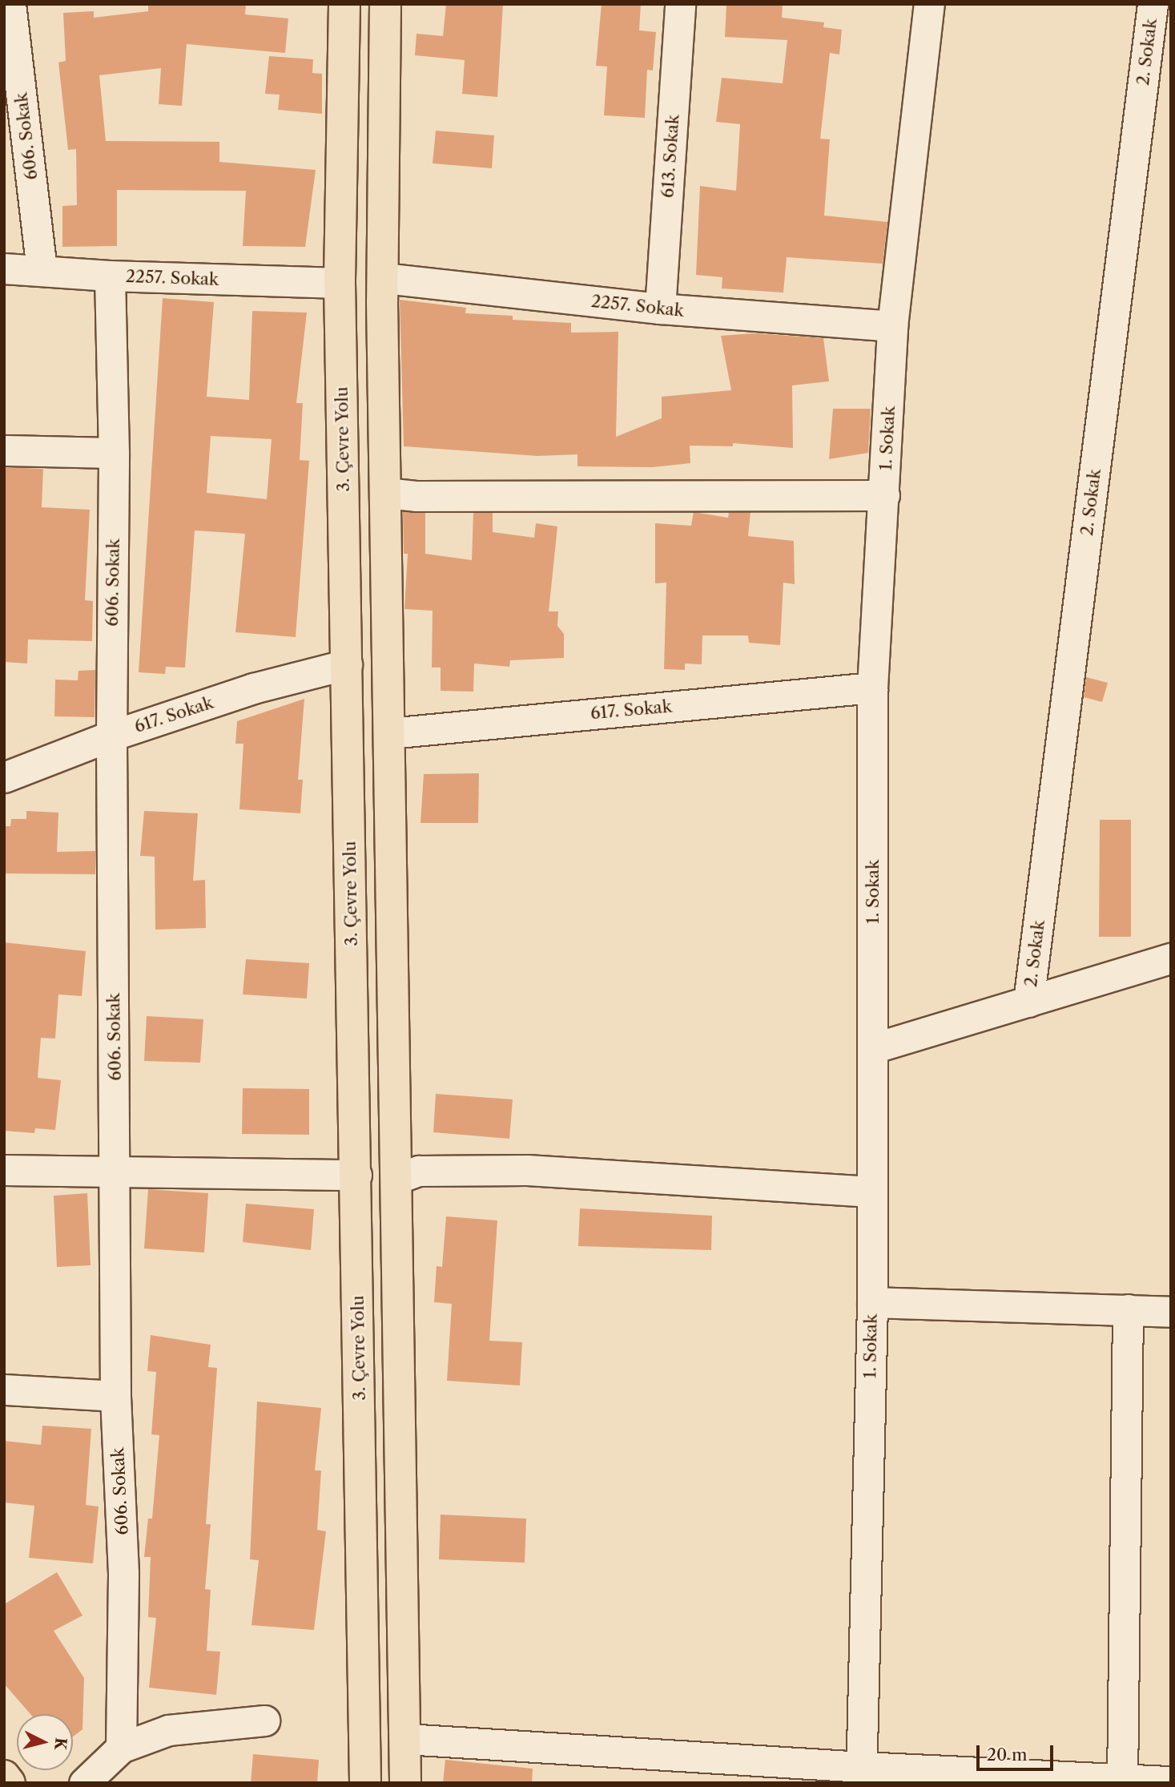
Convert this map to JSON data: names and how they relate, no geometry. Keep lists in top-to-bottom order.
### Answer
{
  "streets": {
    "main road": ["3. Çevre Yolu"],
    "street": [
      "2. Sokak",
      "606. Sokak",
      "613. Sokak",
      "2257. Sokak",
      "1. Sokak",
      "617. Sokak"
    ]
  },
  "crossings": [
    ["606. Sokak", "2257. Sokak"],
    ["606. Sokak", "617. Sokak"],
    ["613. Sokak", "2257. Sokak"],
    ["2257. Sokak", "1. Sokak"],
    ["2257. Sokak", "3. Çevre Yolu"],
    ["1. Sokak", "617. Sokak"],
    ["3. Çevre Yolu", "617. Sokak"]
  ],
  "scale_bar": "20 m",
  "north": "right"
}
